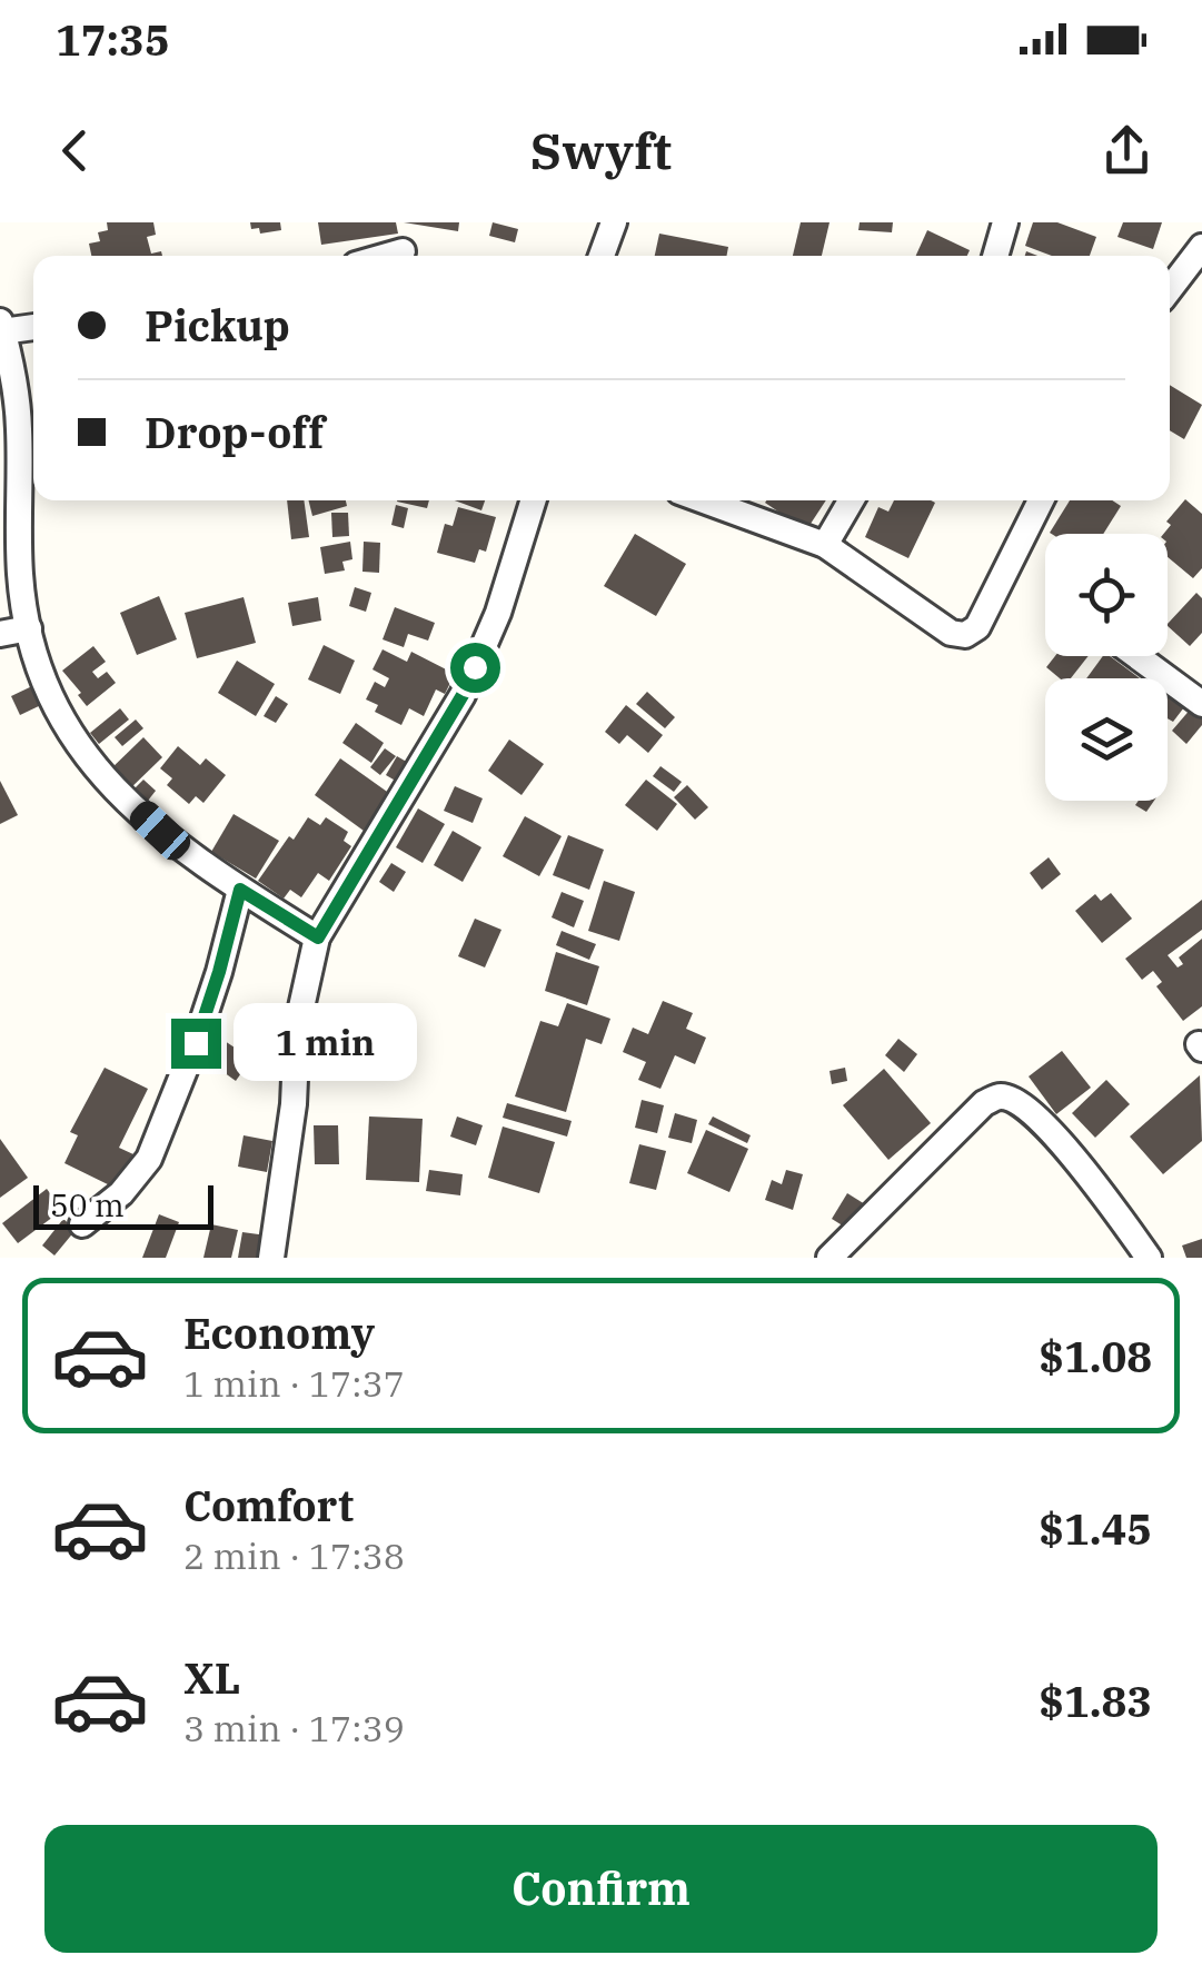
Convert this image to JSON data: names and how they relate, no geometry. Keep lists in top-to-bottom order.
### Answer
{
  "scale_bar": "50 m",
  "page": {
    "status": "17:35",
    "header": "Swyft",
    "banner": ["Pickup", "Drop-off"],
    "bubble": "1 min",
    "scale": "50 m",
    "list": [
      {
        "name": "Economy",
        "note": "1 min · 17:37",
        "value": "$1.08"
      },
      {
        "name": "Comfort",
        "note": "2 min · 17:38",
        "value": "$1.45"
      },
      {
        "name": "XL",
        "note": "3 min · 17:39",
        "value": "$1.83"
      }
    ],
    "buttons": "Confirm"
  }
}
